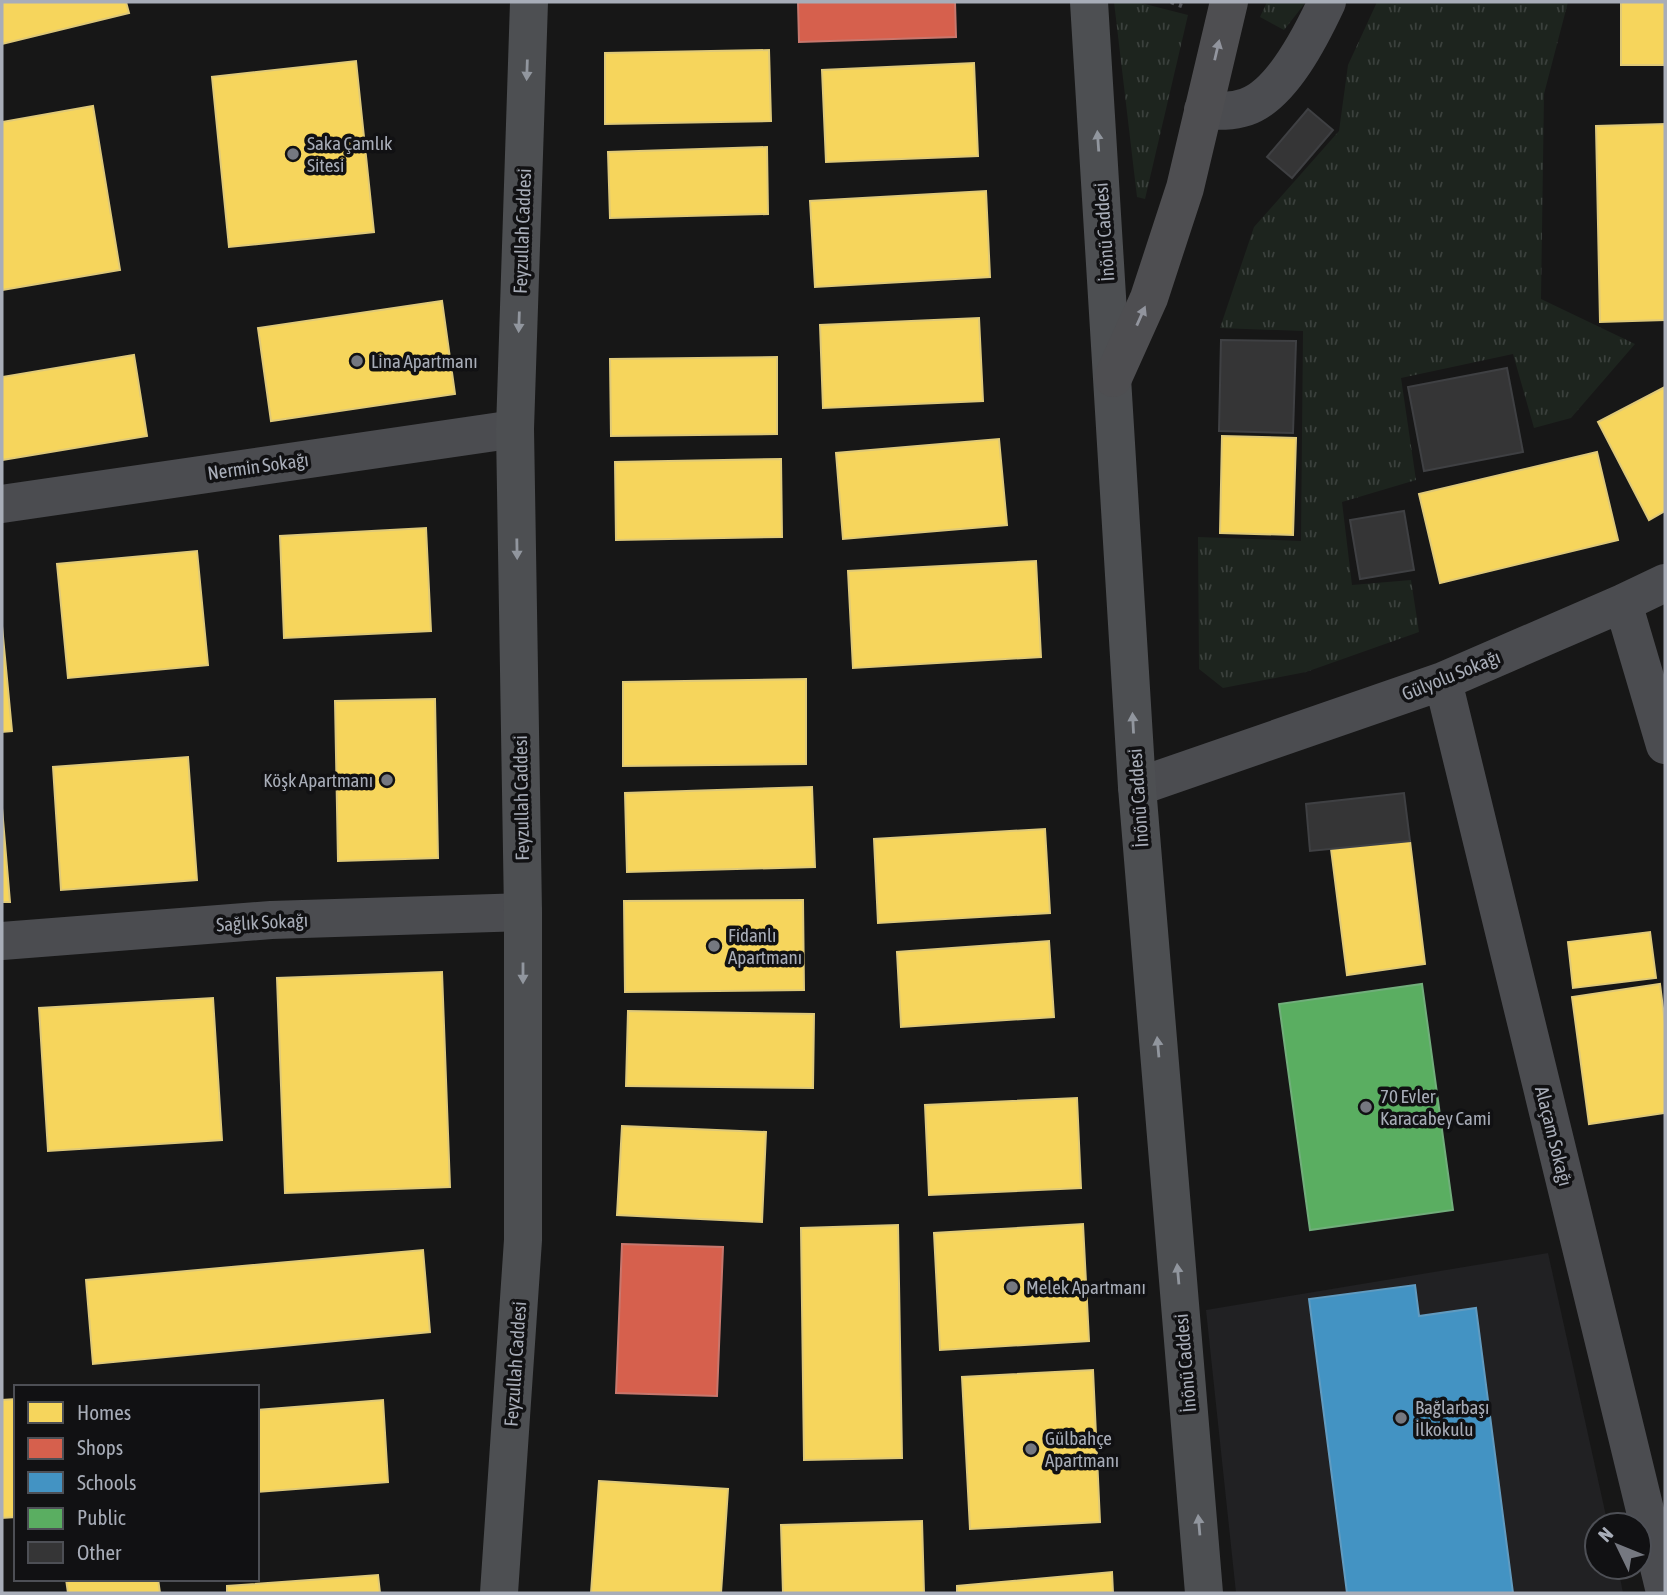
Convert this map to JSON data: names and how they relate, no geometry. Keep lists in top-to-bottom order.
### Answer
{
  "streets": {
    "main road": ["Feyzullah Caddesi", "İnönü Caddesi"],
    "street": [
      "Nermin Sokağı",
      "Gülyolu Sokağı",
      "Sağlık Sokağı",
      "Alaçam Sokağı"
    ]
  },
  "crossings": [
    ["Feyzullah Caddesi", "Nermin Sokağı"],
    ["Feyzullah Caddesi", "Sağlık Sokağı"],
    ["İnönü Caddesi", "Gülyolu Sokağı"],
    ["Gülyolu Sokağı", "Alaçam Sokağı"]
  ],
  "one_way": ["Feyzullah Caddesi", "İnönü Caddesi"],
  "places": [
    "Saka Çamlık Sitesi",
    "Lina Apartmanı",
    "Köşk Apartmanı",
    "Fidanlı Apartmanı",
    "70 Evler Karacabey Cami",
    "Melek Apartmanı",
    "Bağlarbaşı İlkokulu",
    "Gülbahçe Apartmanı"
  ],
  "legend": [
    "Homes",
    "Shops",
    "Schools",
    "Public",
    "Other"
  ],
  "north": "top left"
}
